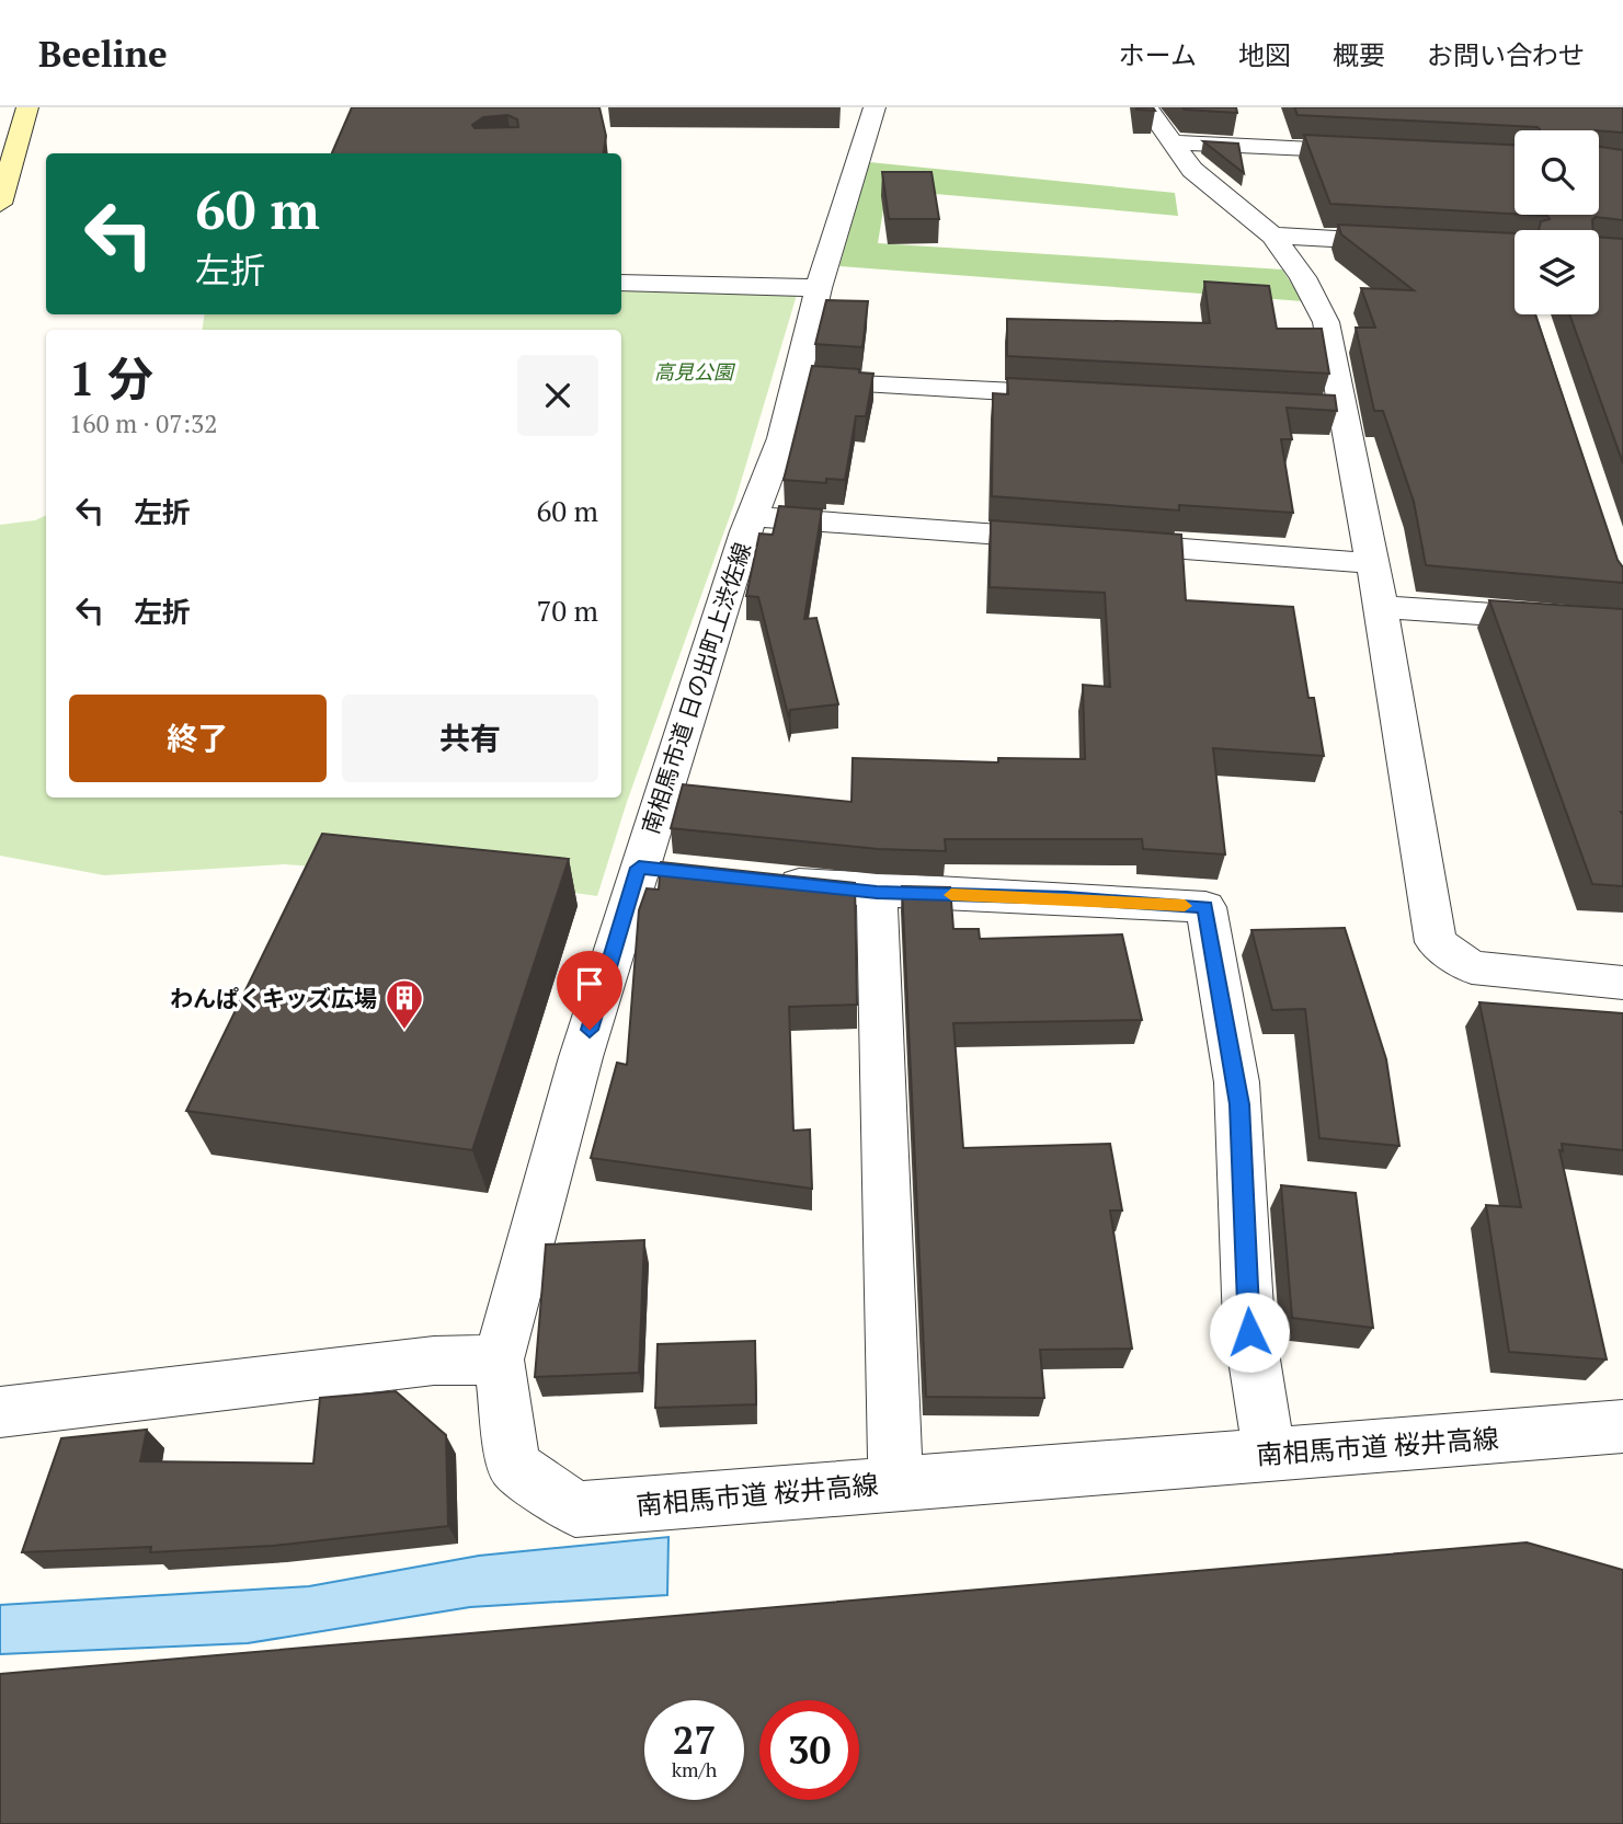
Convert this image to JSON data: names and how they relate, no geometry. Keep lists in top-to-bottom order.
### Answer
{
  "streets": {
    "street": ["南相馬市道 日の出町上渋佐線", "南相馬市道 桜井高線"]
  },
  "crossings": [
    ["南相馬市道 日の出町上渋佐線", "南相馬市道 桜井高線"]
  ],
  "parks": ["高見公園"],
  "places": {
    "building": ["わんぱくキッズ広場"]
  },
  "page": {
    "header": "Beeline",
    "nav": [
      "ホーム",
      "地図",
      "概要",
      "お問い合わせ"
    ],
    "turn": ["60 m", "左折"],
    "heading": ["1 分", "160 m · 07:32"],
    "list": [
      {
        "name": "左折",
        "value": "60 m"
      },
      {
        "name": "左折",
        "value": "70 m"
      }
    ],
    "buttons": ["終了", "共有"],
    "speed": "27 km/h",
    "limit": "30"
  }
}
